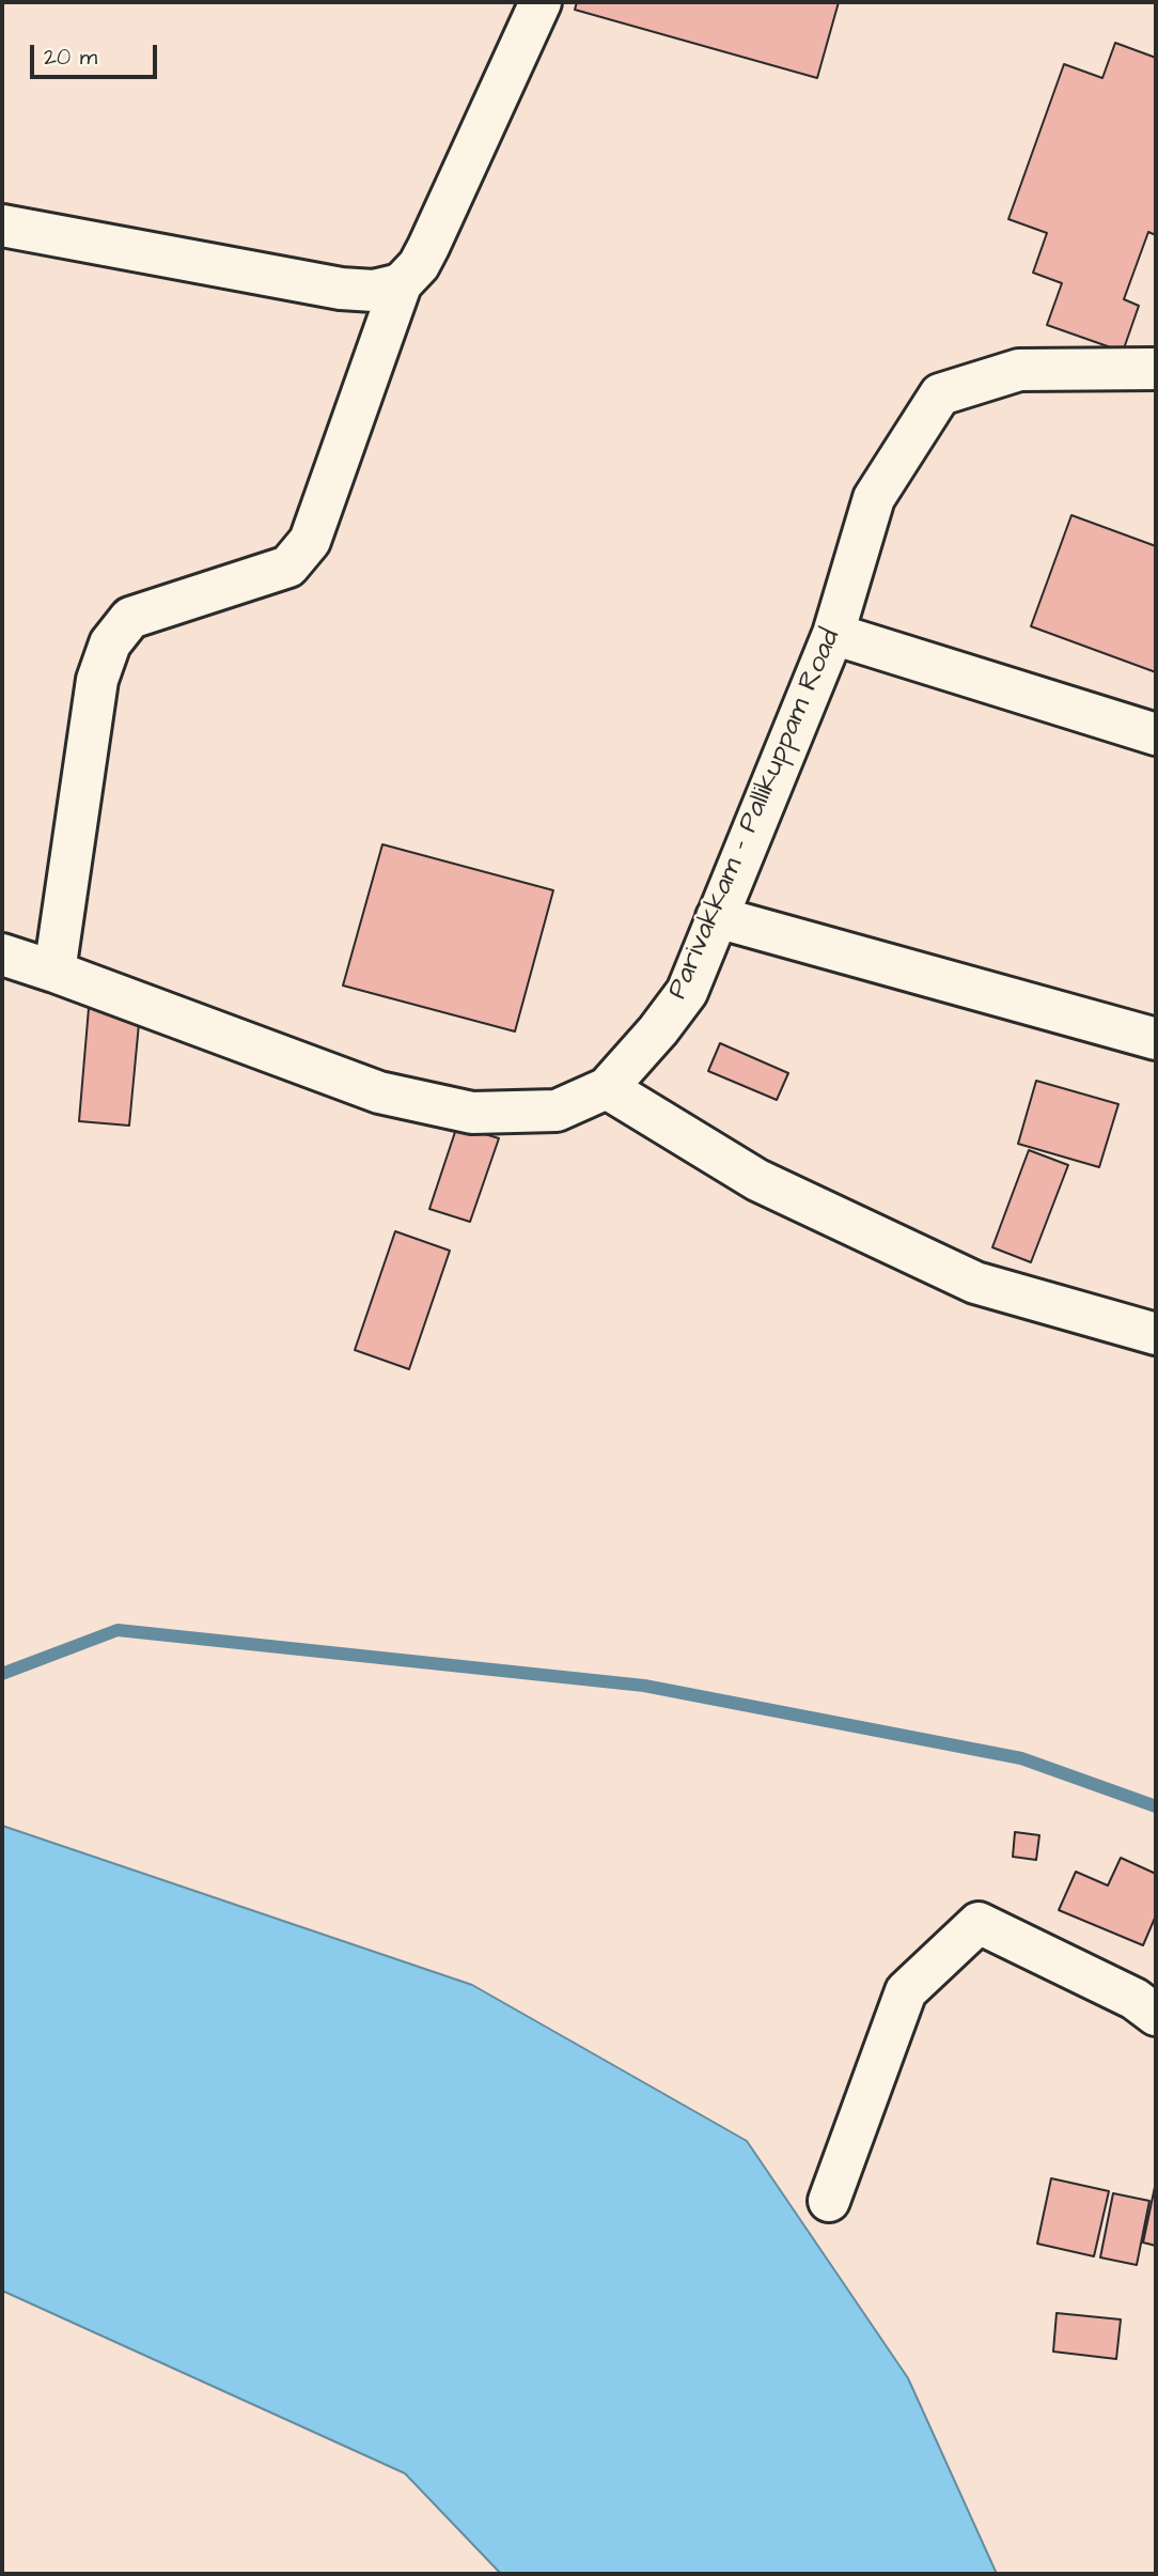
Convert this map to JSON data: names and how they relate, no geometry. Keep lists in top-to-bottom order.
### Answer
{
  "streets": {
    "street": ["Parivakkam - Pallikuppam Road"]
  },
  "scale_bar": "20 m"
}
